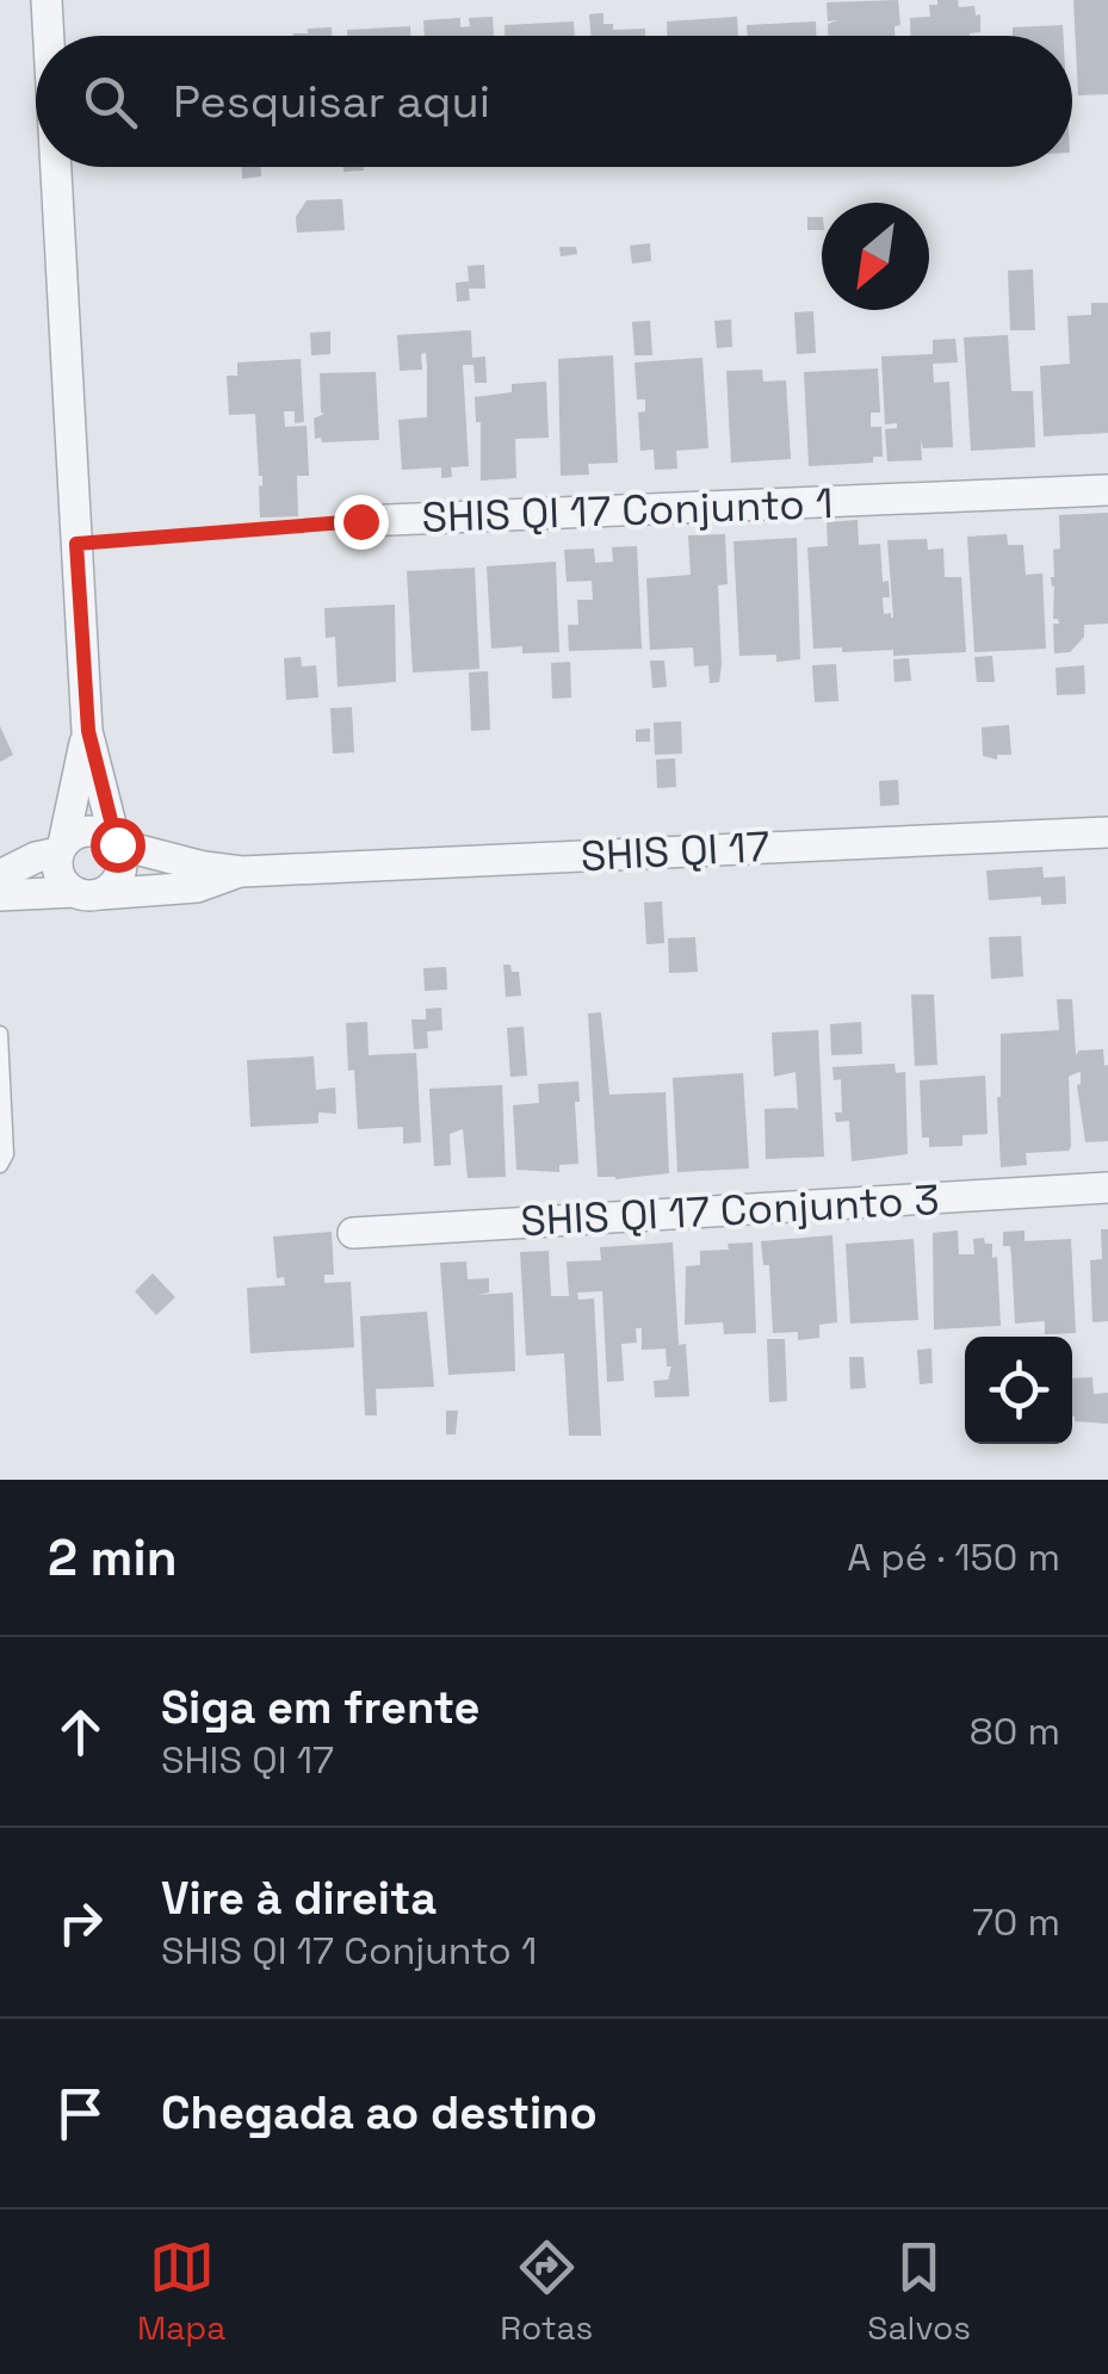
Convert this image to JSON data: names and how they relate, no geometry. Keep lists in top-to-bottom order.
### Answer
{
  "streets": {
    "street": ["SHIS QI 17 Conjunto 1", "SHIS QI 17", "SHIS QI 17 Conjunto 3"]
  },
  "north": "bottom left",
  "page": {
    "search": "Pesquisar aqui",
    "heading": ["2 min", "A pé · 150 m"],
    "list": [
      ["Siga em frente", "SHIS QI 17", "80 m"],
      ["Vire à direita", "SHIS QI 17 Conjunto 1", "70 m"],
      "Chegada ao destino"
    ],
    "nav": ["Mapa", "Rotas", "Salvos"]
  }
}
